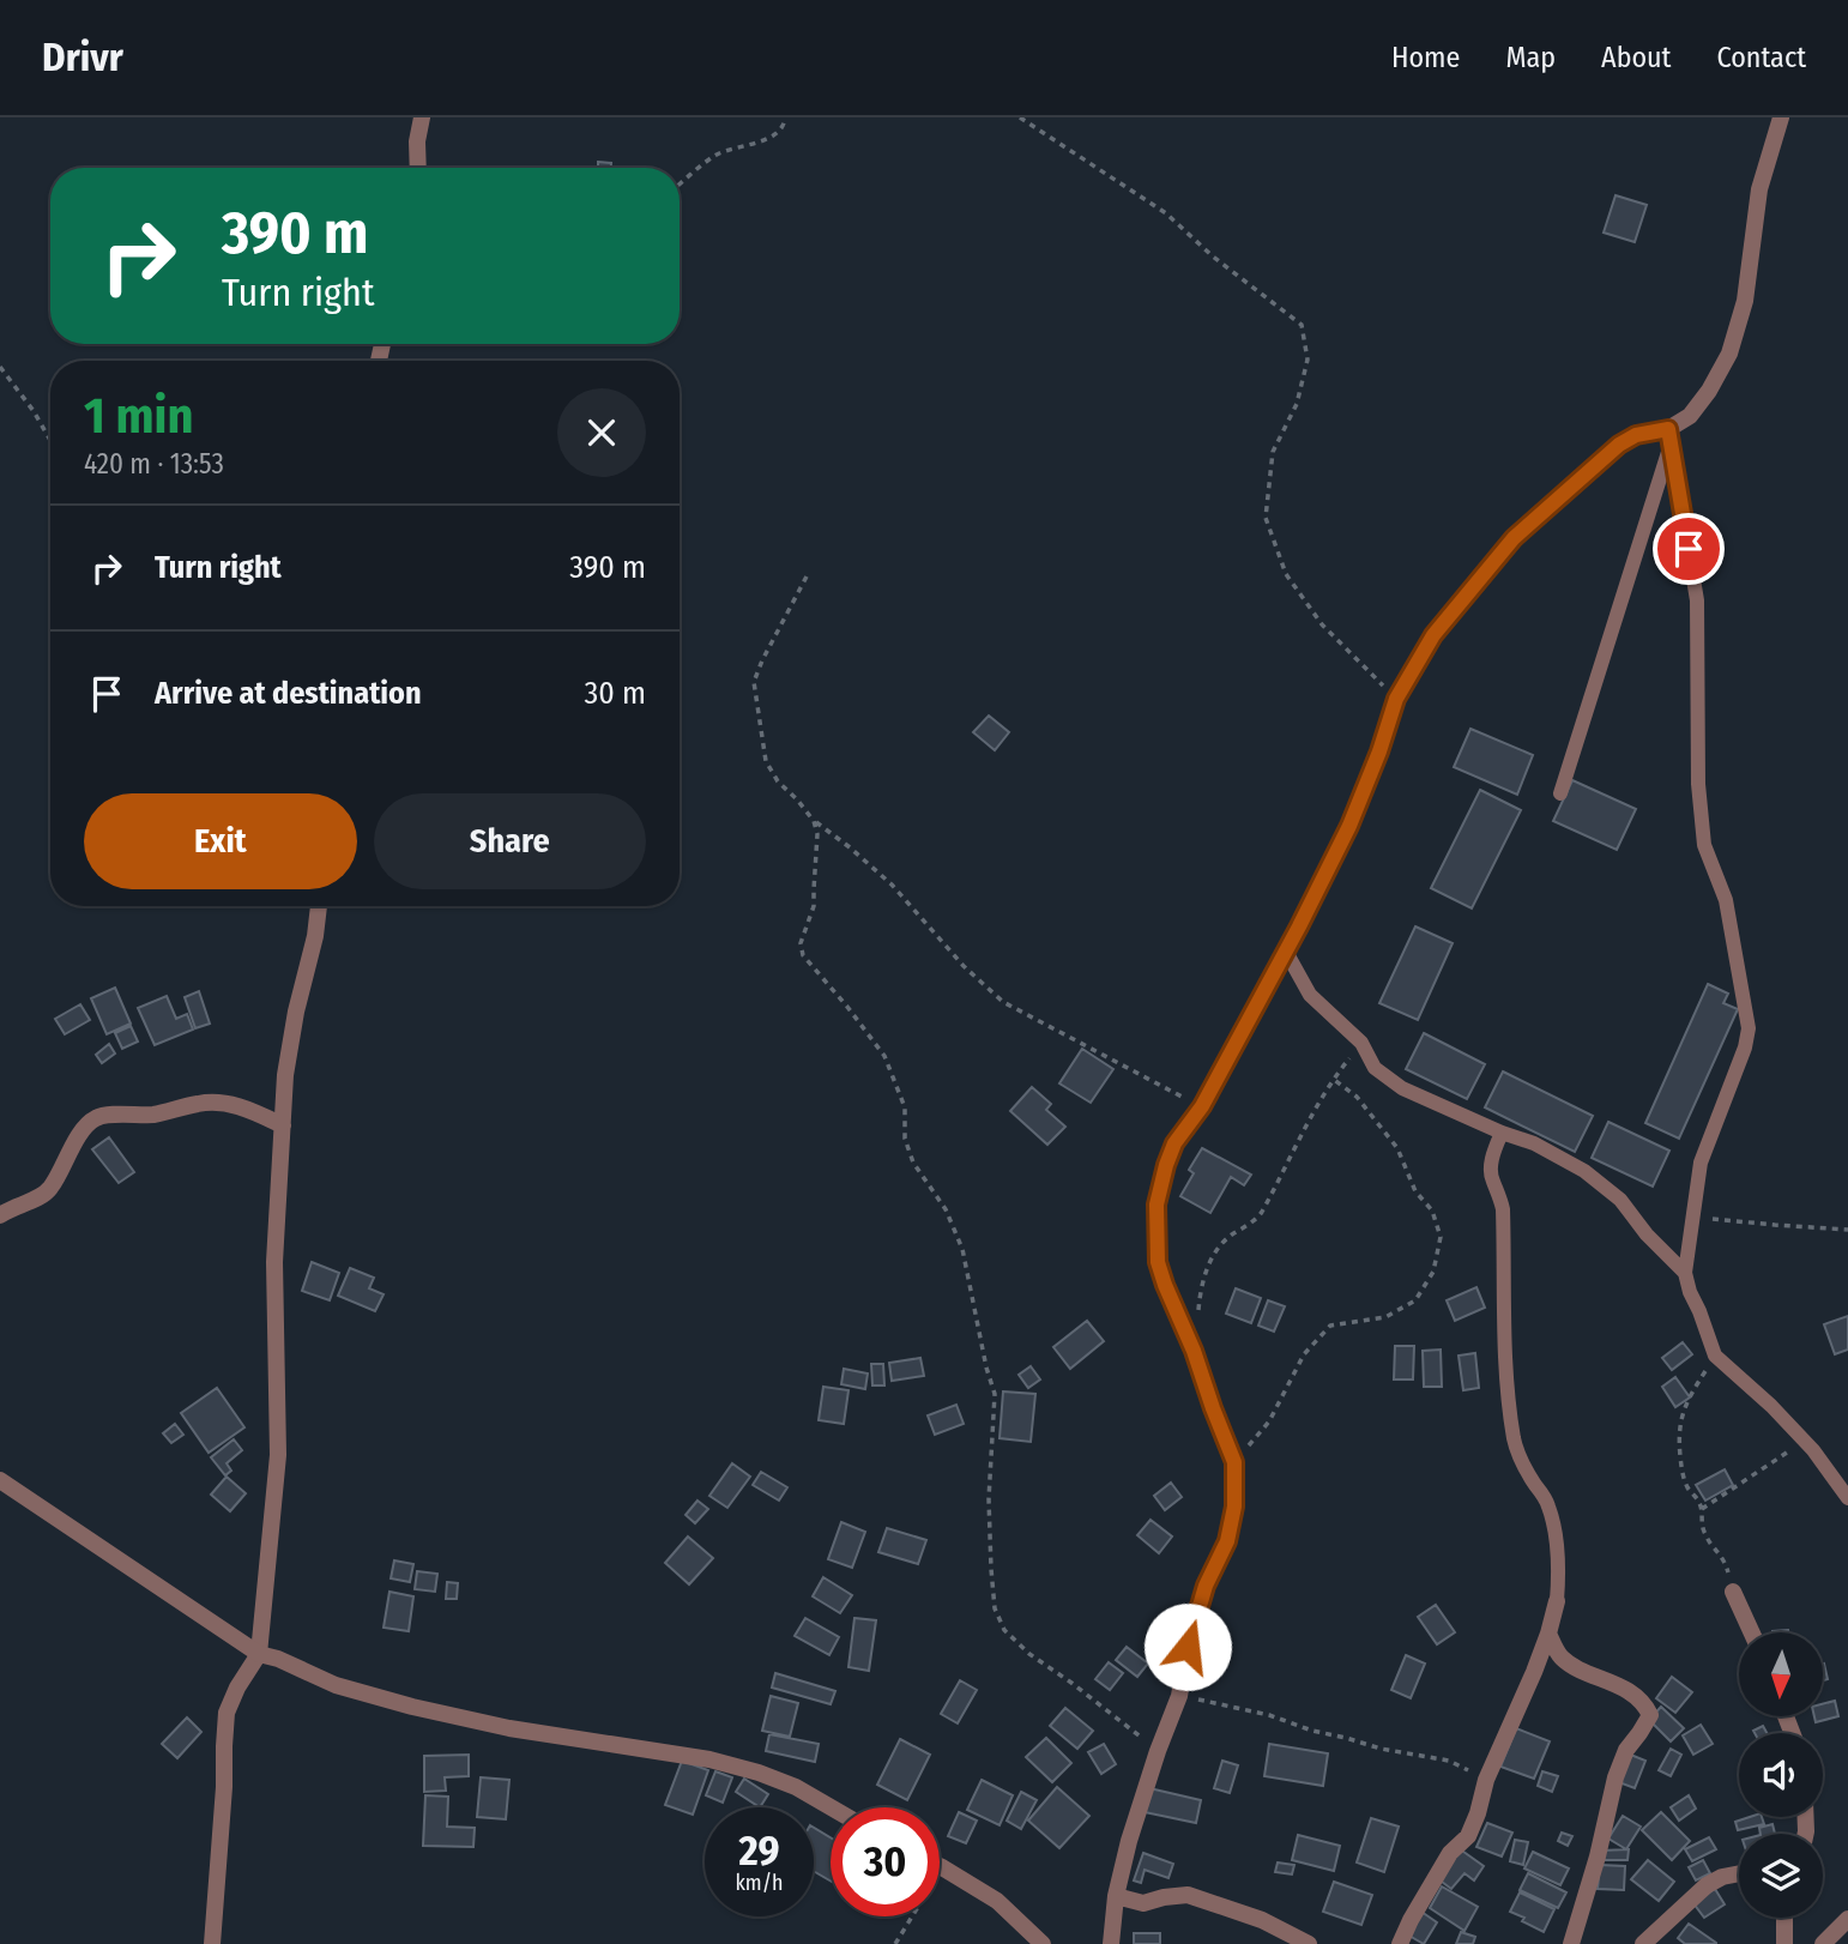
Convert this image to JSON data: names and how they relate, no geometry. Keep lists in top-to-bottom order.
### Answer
{
  "north": "bottom",
  "page": {
    "header": "Drivr",
    "nav": [
      "Home",
      "Map",
      "About",
      "Contact"
    ],
    "turn": ["390 m", "Turn right"],
    "heading": ["1 min", "420 m · 13:53"],
    "list": [
      {
        "name": "Turn right",
        "value": "390 m"
      },
      {
        "name": "Arrive at destination",
        "value": "30 m"
      }
    ],
    "buttons": ["Exit", "Share"],
    "speed": "29 km/h",
    "limit": "30"
  }
}
